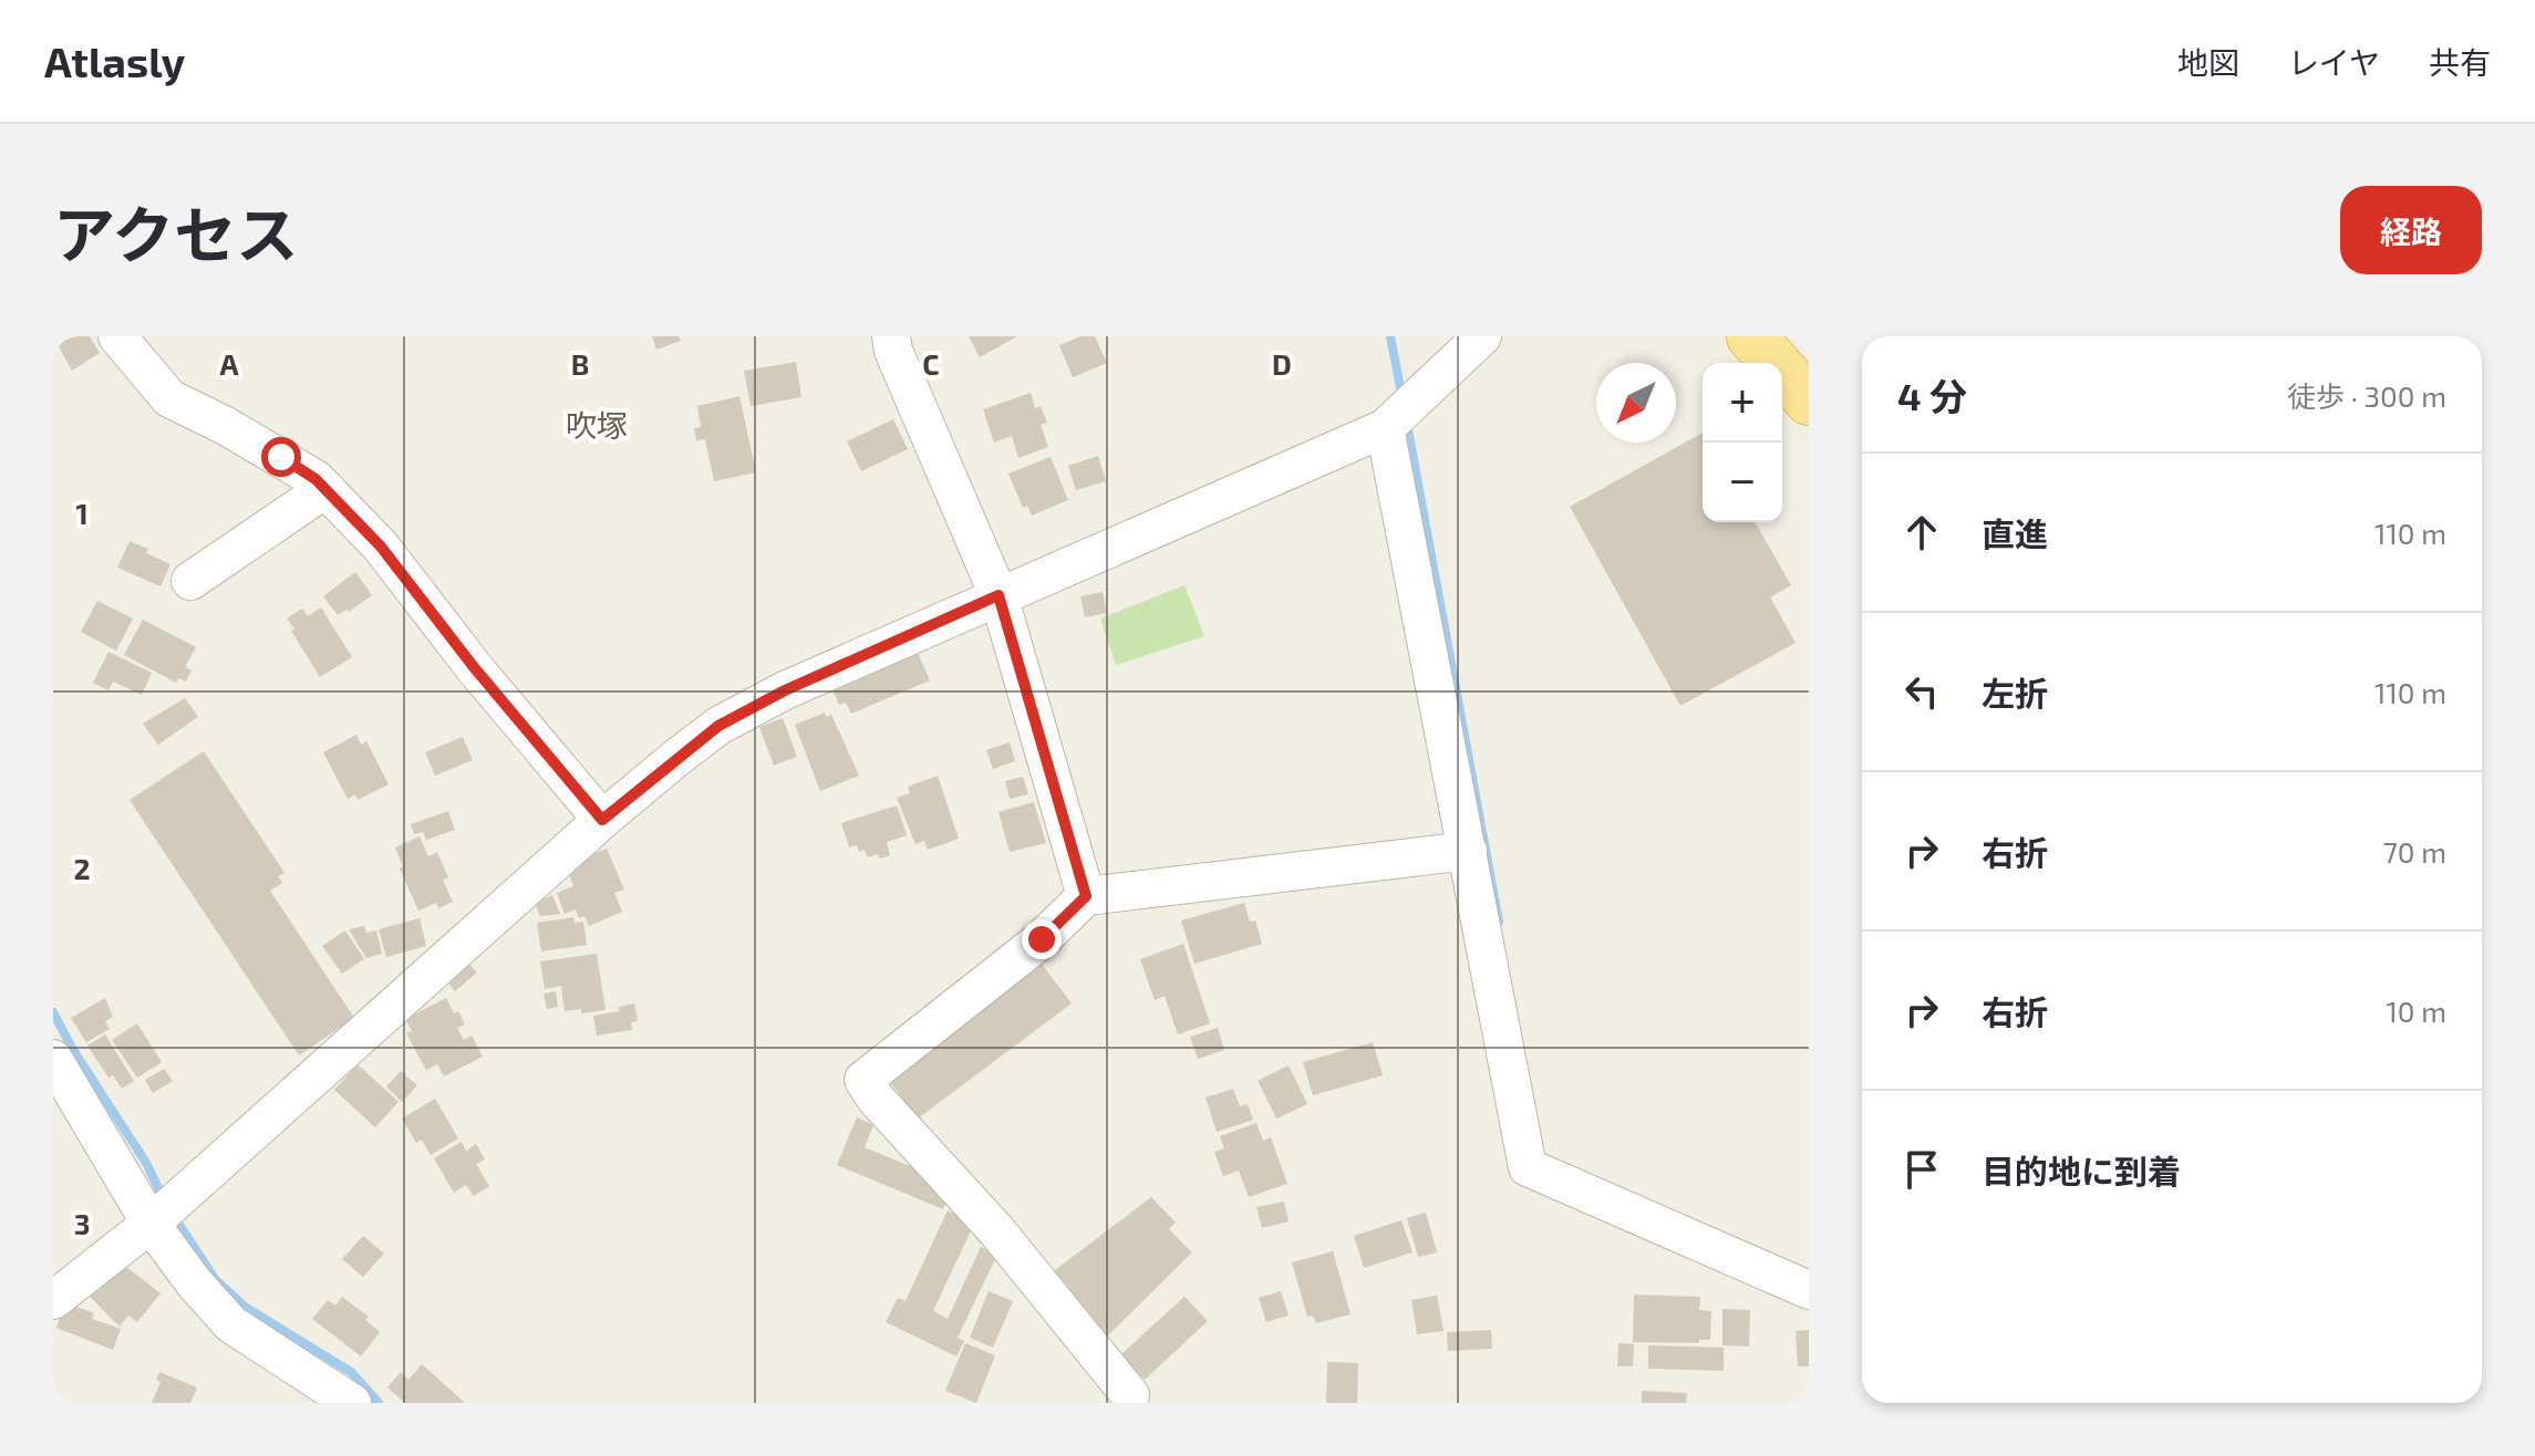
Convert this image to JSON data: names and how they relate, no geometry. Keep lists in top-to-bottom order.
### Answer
{
  "districts": ["吹塚"],
  "north": "bottom left",
  "page": {
    "header": "Atlasly",
    "nav": ["地図", "レイヤ", "共有"],
    "title": "アクセス",
    "buttons": "経路",
    "heading": ["4 分", "徒歩 · 300 m"],
    "map_buttons": ["+", "−"],
    "list": [
      ["直進", "110 m"],
      ["左折", "110 m"],
      ["右折", "70 m"],
      ["右折", "10 m"],
      "目的地に到着"
    ]
  },
  "grid": {
    "columns": [
      "A",
      "B",
      "C",
      "D"
    ],
    "rows": ["1", "2", "3"]
  }
}
